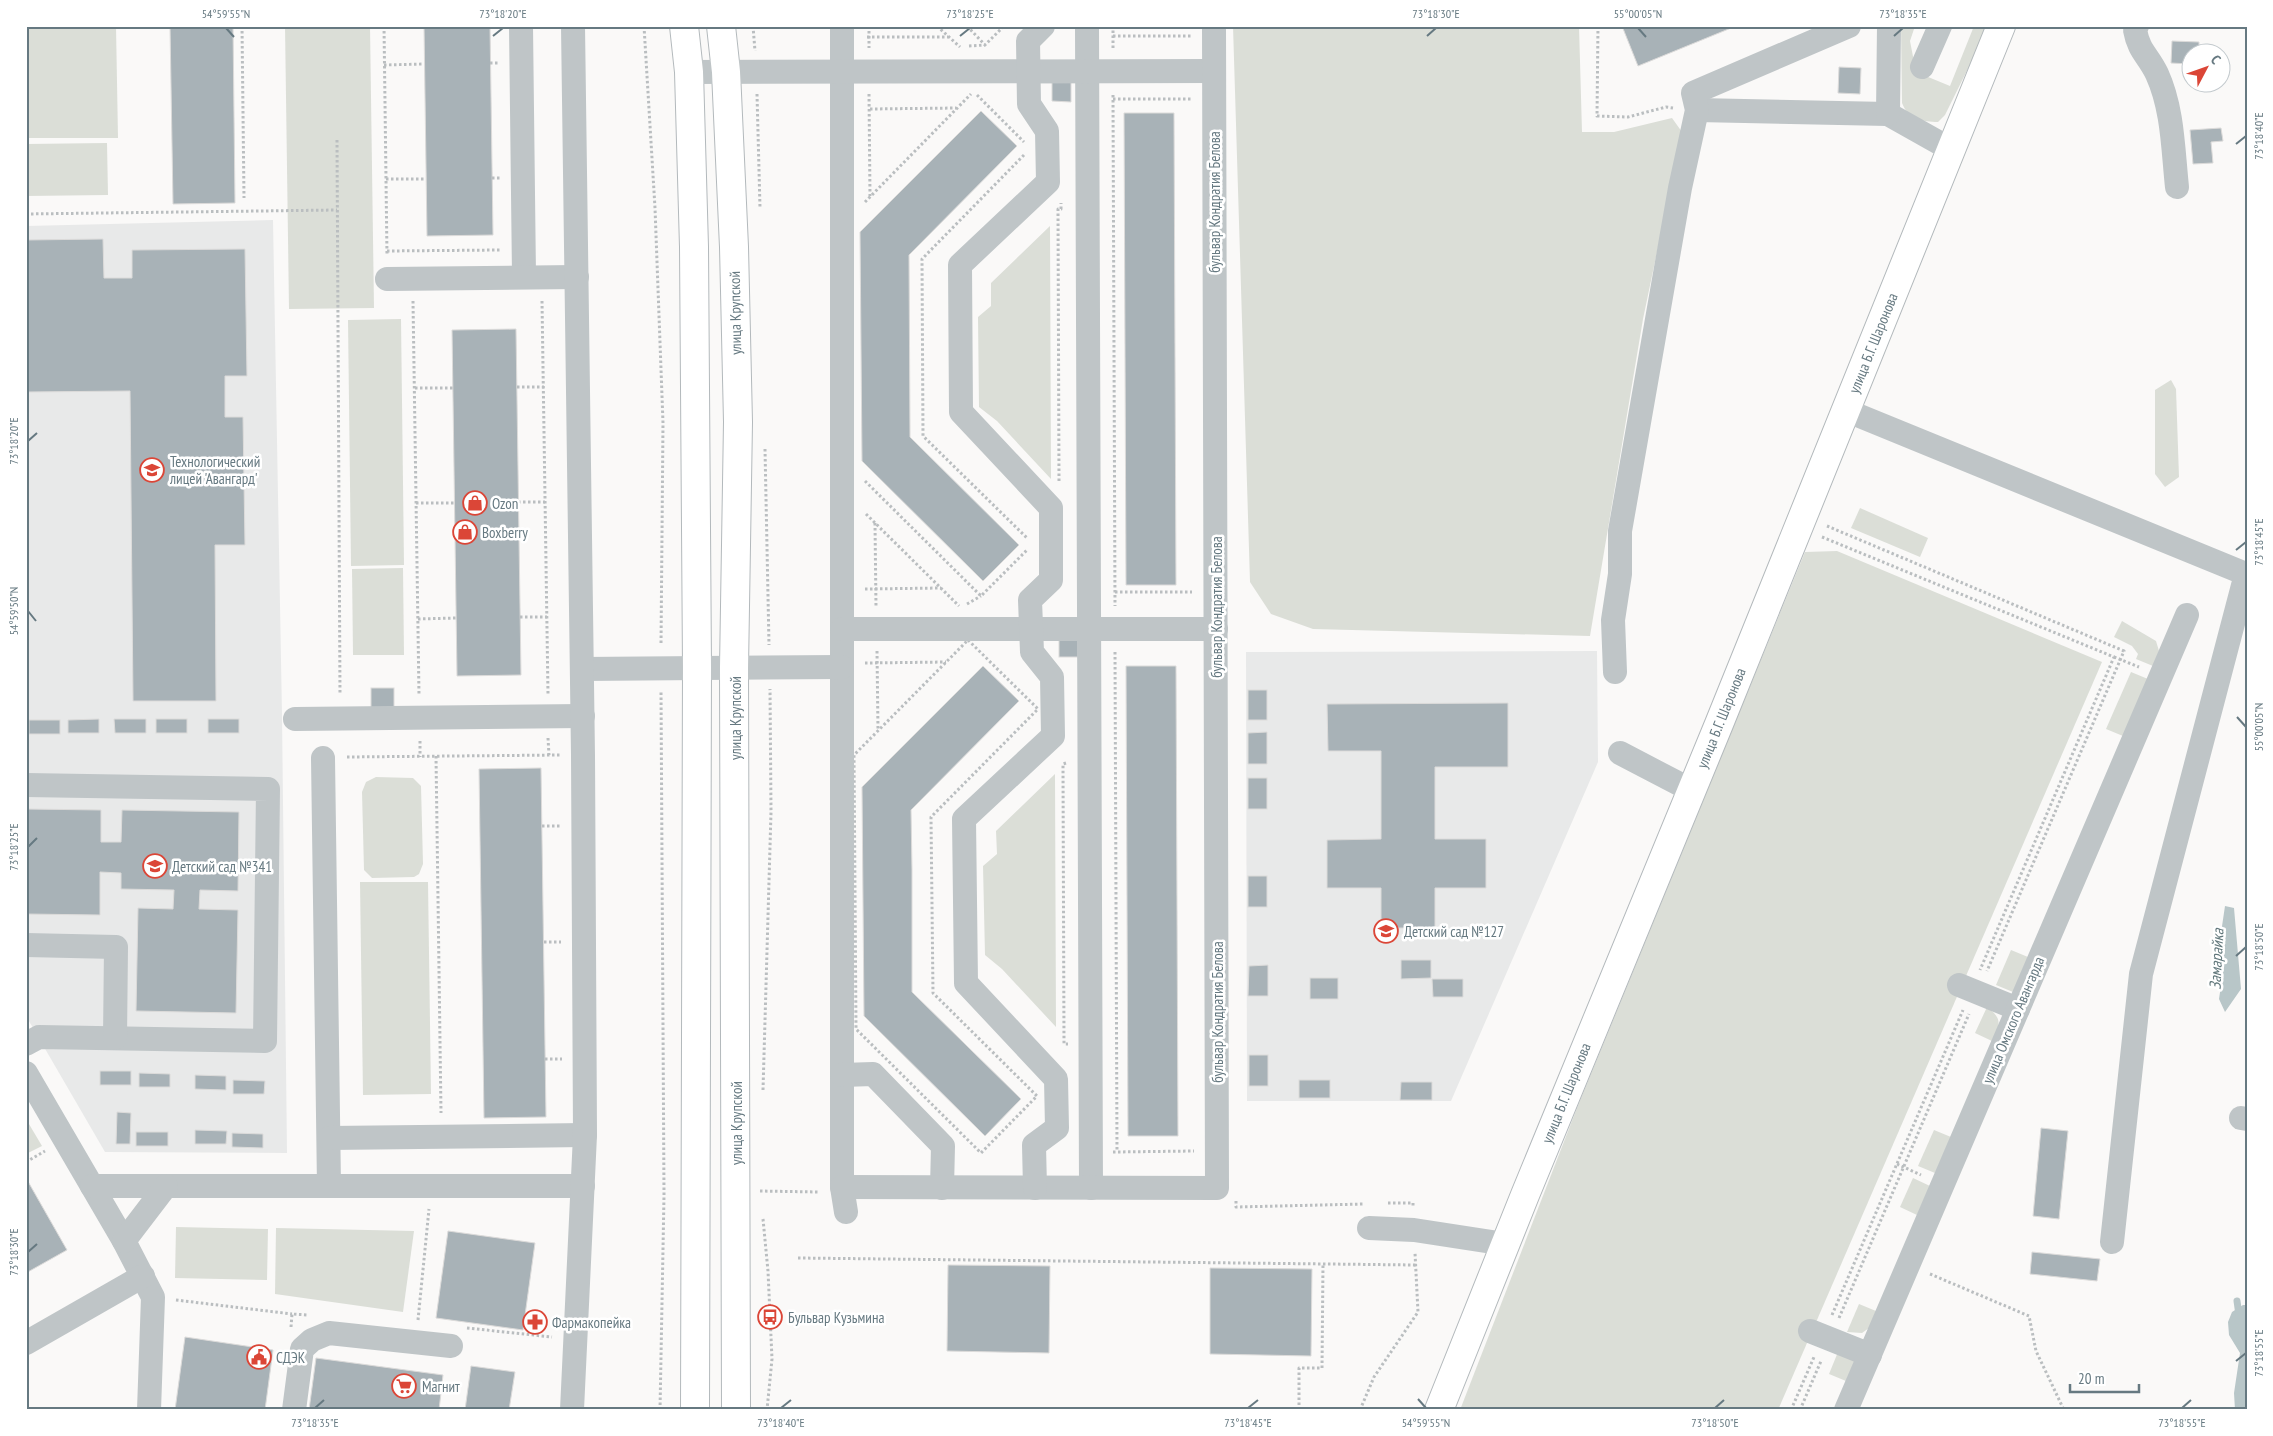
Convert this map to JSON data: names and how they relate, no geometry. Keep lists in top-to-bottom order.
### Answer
{
  "streets": {
    "main road": ["улица Крупской", "улица Б.Г. Шаронова"],
    "street": ["бульвар Кондратия Белова", "улица Омского Авангарда"]
  },
  "water": ["Замарайка"],
  "places": {
    "school or university": ["Технологический лицей 'Авангард'", "Детский сад №341", "Детский сад №127"],
    "shop": ["Ozon", "Boxberry"],
    "bus stop": ["Бульвар Кузьмина"],
    "pharmacy": ["Фармакопейка"],
    "public building": ["СДЭК"],
    "supermarket": ["Магнит"]
  },
  "scale_bar": "20 m",
  "north": "top right",
  "coordinates": [
    "54°59'55\"N",
    "73°18'20\"E",
    "73°18'25\"E",
    "73°18'30\"E",
    "55°00'05\"N",
    "73°18'35\"E",
    "73°18'40\"E",
    "73°18'45\"E",
    "54°59'50\"N",
    "73°18'50\"E",
    "73°18'55\"E"
  ]
}
